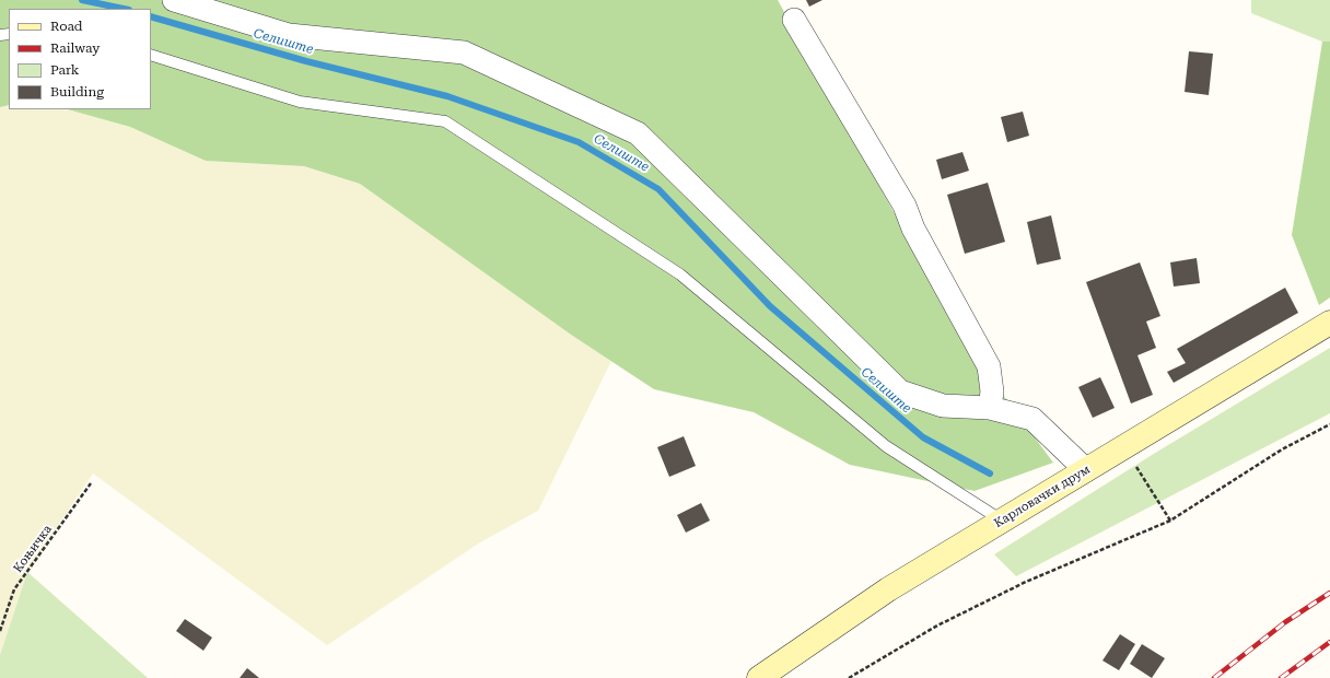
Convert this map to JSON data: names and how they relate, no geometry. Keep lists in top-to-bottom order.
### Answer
{
  "streets": {
    "main road": ["Карловачки друм"],
    "path": ["Коњичка"]
  },
  "water": ["Селиште"],
  "legend": [
    "Road",
    "Railway",
    "Park",
    "Building"
  ]
}
